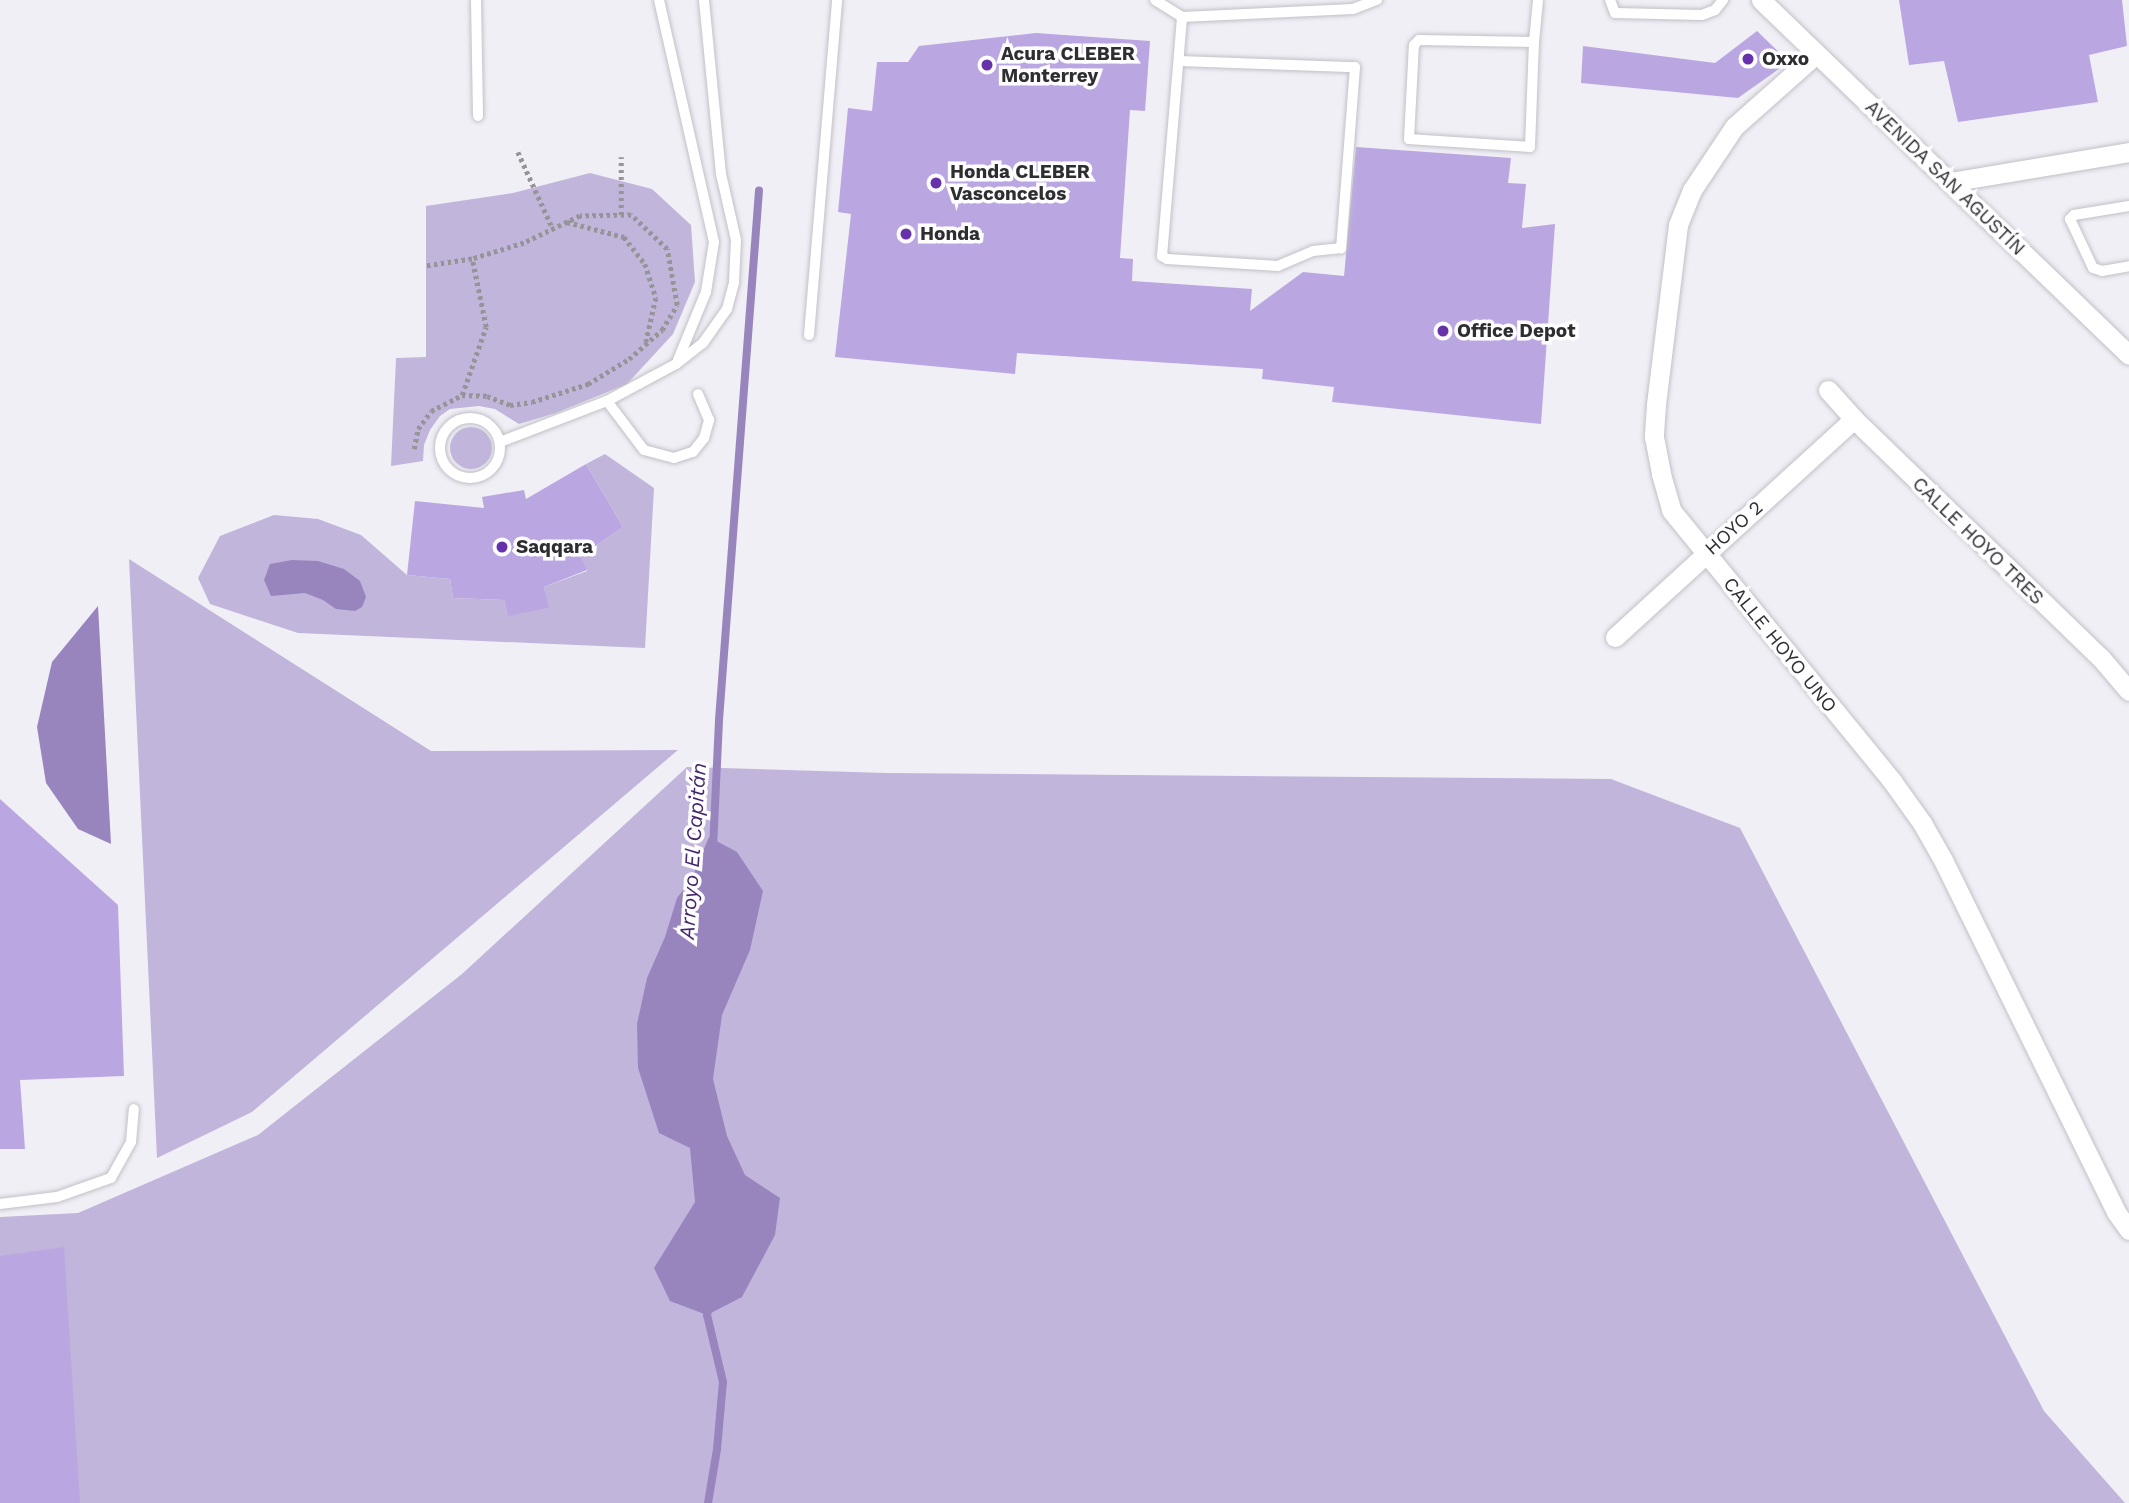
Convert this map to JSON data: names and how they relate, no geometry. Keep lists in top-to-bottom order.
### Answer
{
  "streets": {
    "street": [
      "AVENIDA SAN AGUSTÍN",
      "HOYO 2",
      "CALLE HOYO TRES",
      "CALLE HOYO UNO"
    ]
  },
  "crossings": [
    ["AVENIDA SAN AGUSTÍN", "CALLE HOYO UNO"],
    ["HOYO 2", "CALLE HOYO TRES"],
    ["HOYO 2", "CALLE HOYO UNO"]
  ],
  "water": ["Arroyo El Capitán"],
  "places": [
    "Oxxo",
    "Acura CLEBER Monterrey",
    "Honda CLEBER Vasconcelos",
    "Honda",
    "Office Depot",
    "Saqqara"
  ]
}
